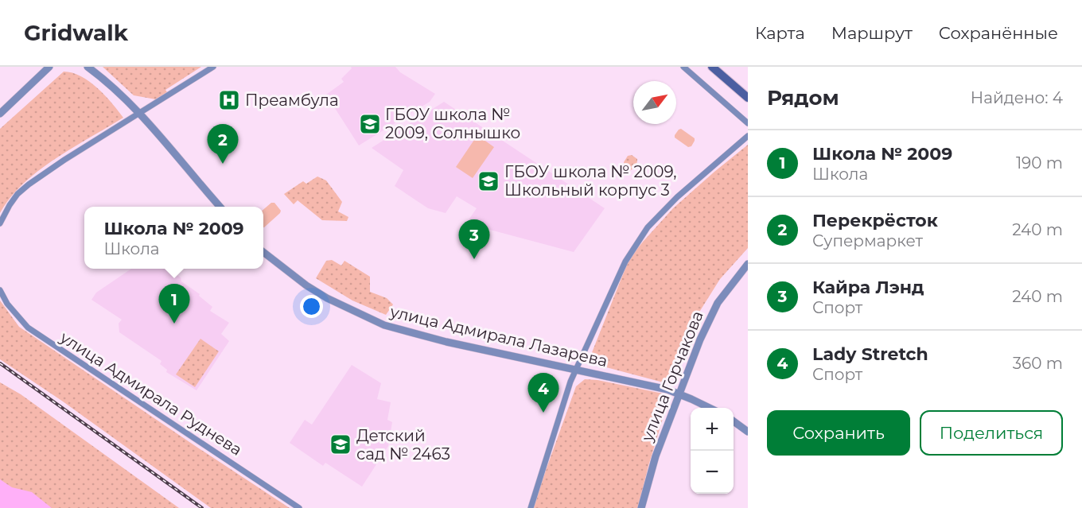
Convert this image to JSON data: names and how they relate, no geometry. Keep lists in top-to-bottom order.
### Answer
{
  "streets": {
    "street": ["улица Адмирала Лазарева", "улица Горчакова", "улица Адмирала Руднева"]
  },
  "crossings": [
    ["улица Адмирала Лазарева", "улица Горчакова"]
  ],
  "places": {
    "hospital": ["Преамбула"],
    "school or university": ["ГБОУ школа № 2009, Солнышко", "ГБОУ школа № 2009, Школьный корпус 3", "Детский сад № 2463"]
  },
  "north": "top right",
  "page": {
    "header": "Gridwalk",
    "nav": ["Карта", "Маршрут", "Сохранённые"],
    "heading": ["Рядом", "Найдено: 4"],
    "pins": [
      "2",
      "3",
      "1",
      "4"
    ],
    "list": [
      {
        "mark": "1",
        "name": "Школа № 2009",
        "note": "Школа",
        "value": "190 m"
      },
      {
        "mark": "2",
        "name": "Перекрёсток",
        "note": "Супермаркет",
        "value": "240 m"
      },
      {
        "mark": "3",
        "name": "Кайра Лэнд",
        "note": "Спорт",
        "value": "240 m"
      },
      {
        "mark": "4",
        "name": "Lady Stretch",
        "note": "Спорт",
        "value": "360 m"
      }
    ],
    "popup": ["Школа № 2009", "Школа"],
    "buttons": ["Сохранить", "Поделиться"],
    "map_buttons": ["+", "−"]
  }
}
